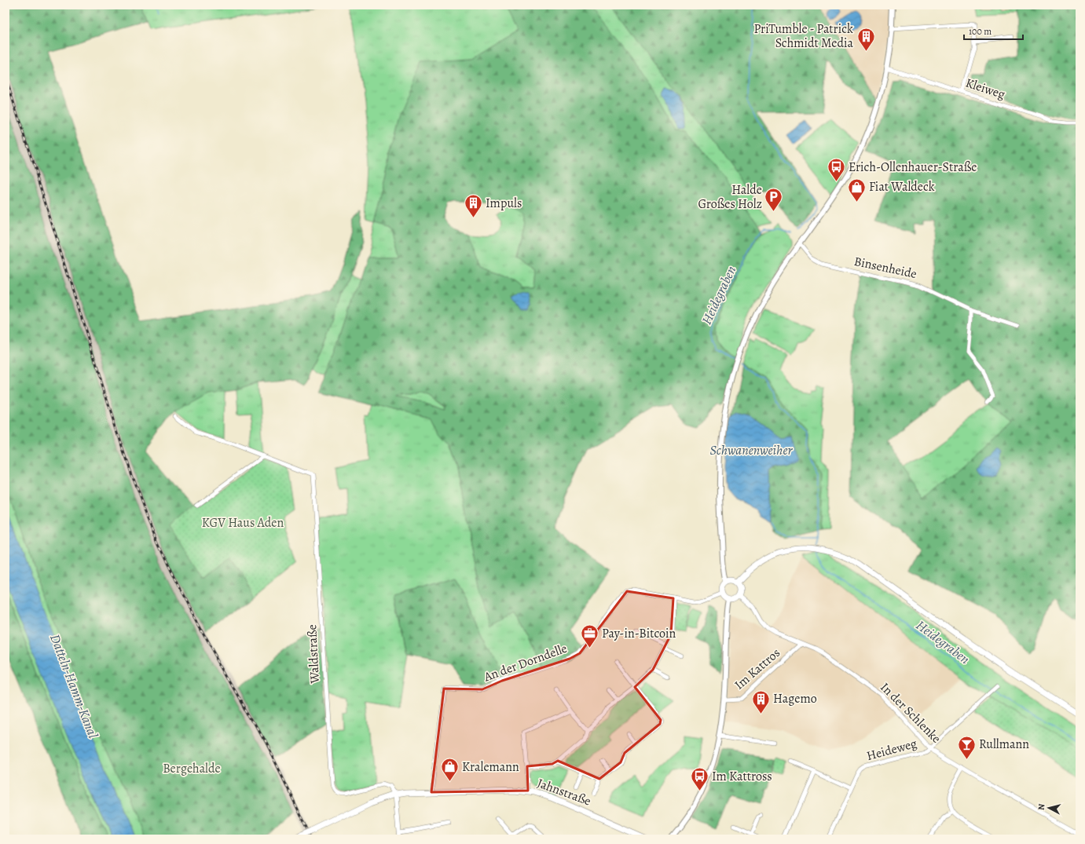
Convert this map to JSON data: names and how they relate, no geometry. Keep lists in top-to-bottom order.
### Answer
{
  "streets": {
    "main road": ["Jahnstraße"],
    "street": [
      "Kleiweg",
      "Binsenheide",
      "Waldstraße",
      "An der Dorndelle",
      "Im Kattros",
      "In der Schlenke",
      "Heideweg"
    ]
  },
  "crossings": [
    ["Waldstraße", "Jahnstraße"],
    ["An der Dorndelle", "In der Schlenke"],
    ["An der Dorndelle", "Jahnstraße"],
    ["Im Kattros", "In der Schlenke"],
    ["In der Schlenke", "Heideweg"]
  ],
  "water": ["Heidegraben", "Schwanenweiher", "Datteln-Hamm-Kanal"],
  "parks": ["KGV Haus Aden", "Bergehalde"],
  "places": {
    "building": ["PriTumble - Patrick Schmidt Media", "Impuls", "Hagemo"],
    "bus stop": ["Erich-Ollenhauer-Straße", "Im Kattross"],
    "shop": ["Fiat Waldeck", "Kralemann"],
    "parking": ["Halde Großes Holz"],
    "office": ["Pay-in-Bitcoin"],
    "bar": ["Rullmann"]
  },
  "scale_bar": "100 m",
  "north": "left"
}
